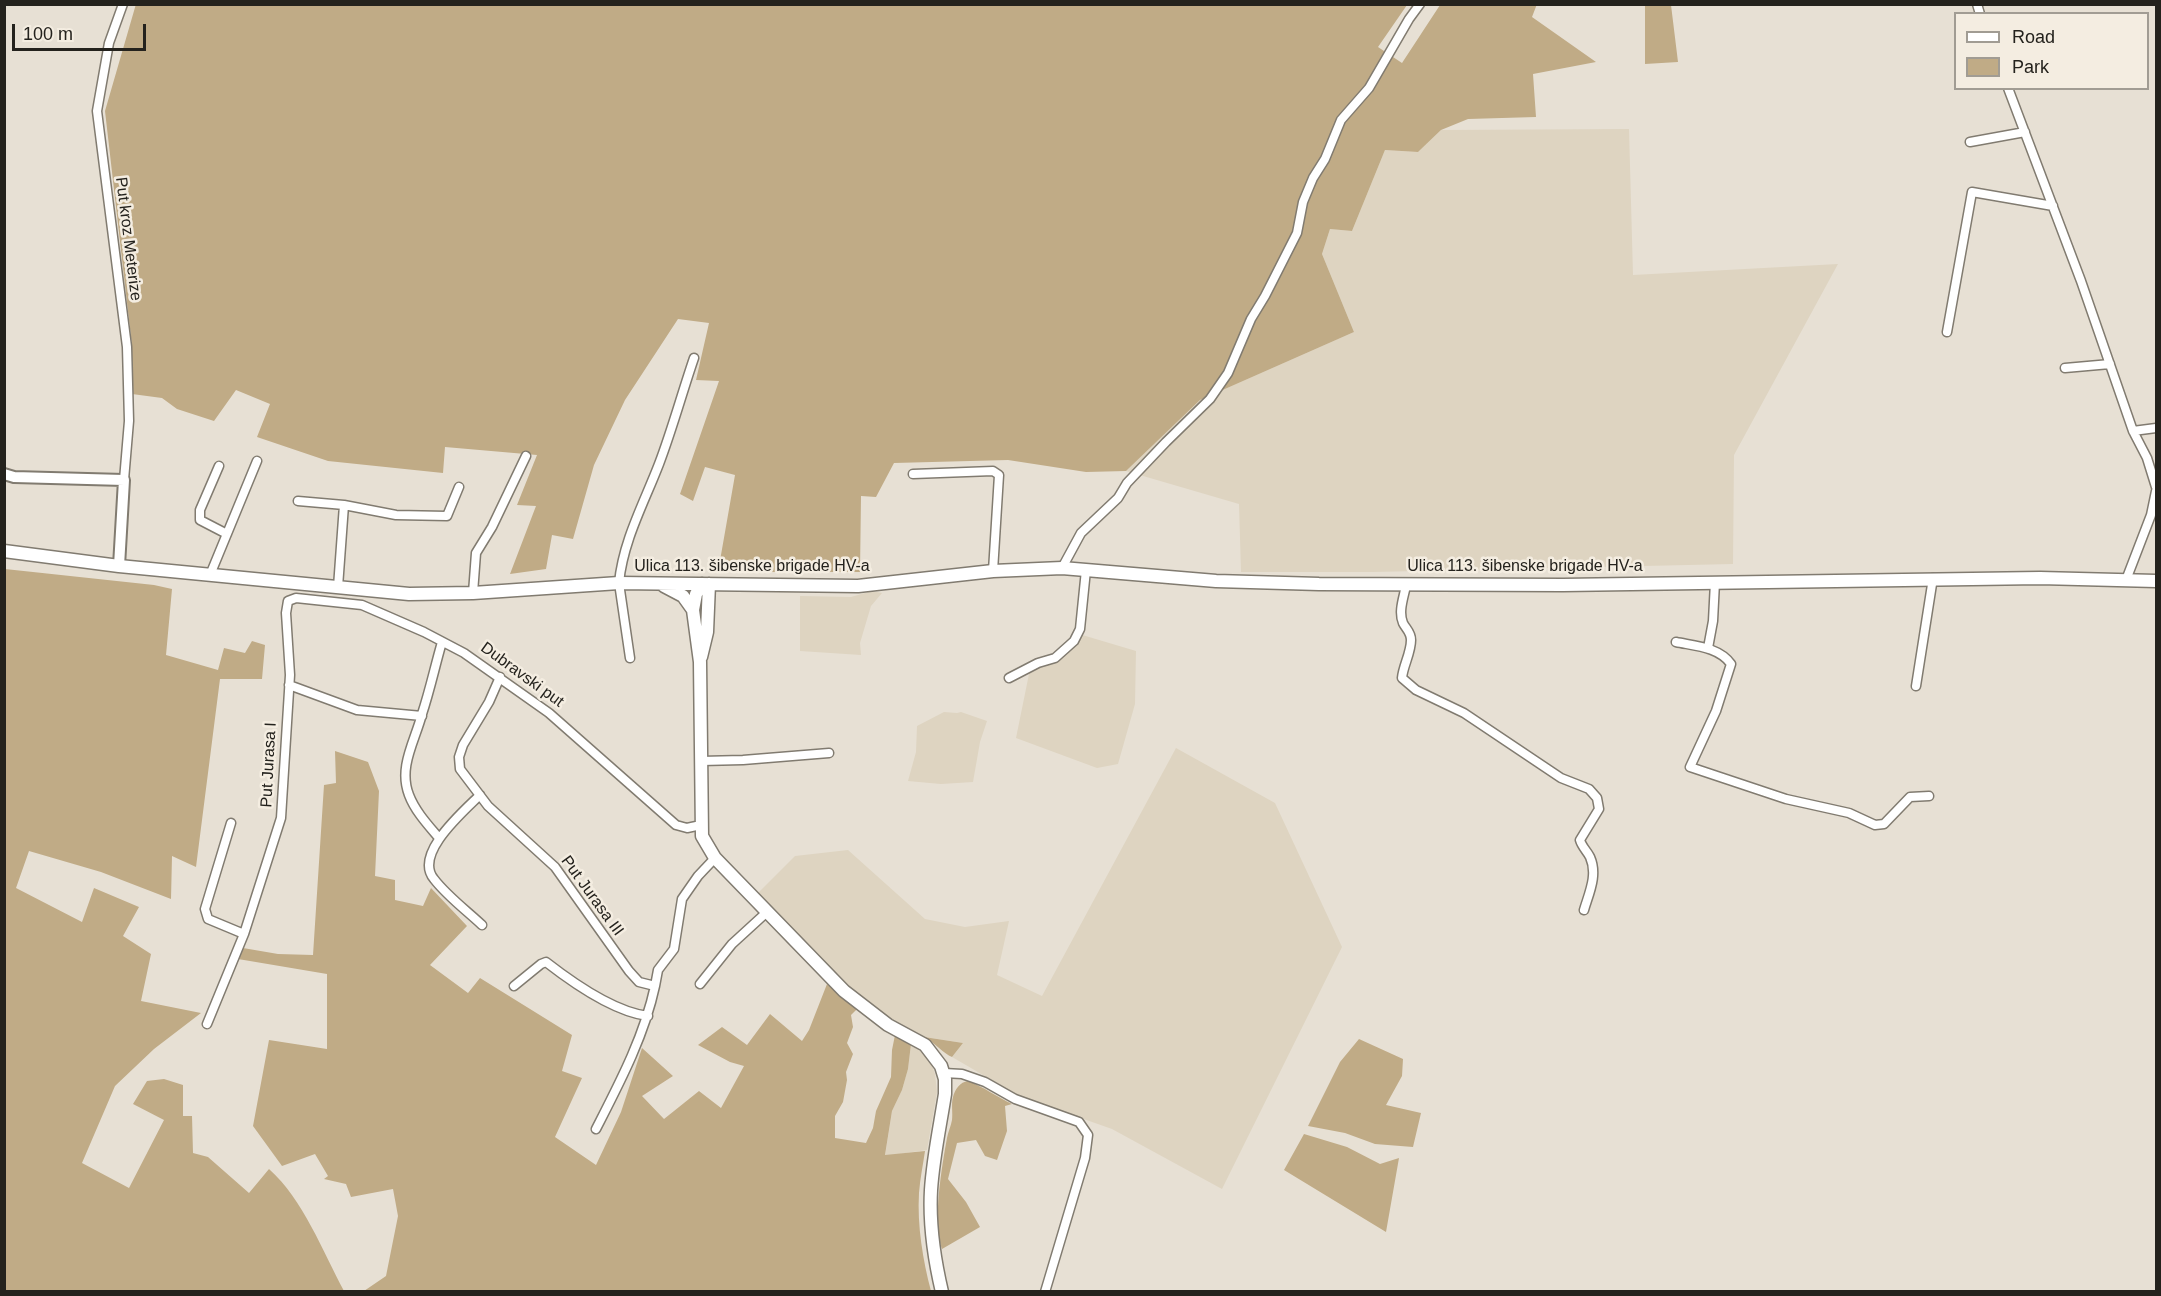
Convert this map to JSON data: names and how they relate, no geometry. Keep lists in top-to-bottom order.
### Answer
{
  "streets": {
    "main road": ["Ulica 113. šibenske brigade HV-a"],
    "street": [
      "Put kroz Meterize",
      "Dubravski put",
      "Put Jurasa I",
      "Put Jurasa III"
    ]
  },
  "crossings": [
    ["Put kroz Meterize", "Ulica 113. šibenske brigade HV-a"],
    ["Dubravski put", "Put Jurasa I"],
    ["Dubravski put", "Put Jurasa III"]
  ],
  "legend": ["Road", "Park"],
  "scale_bar": "100 m"
}
